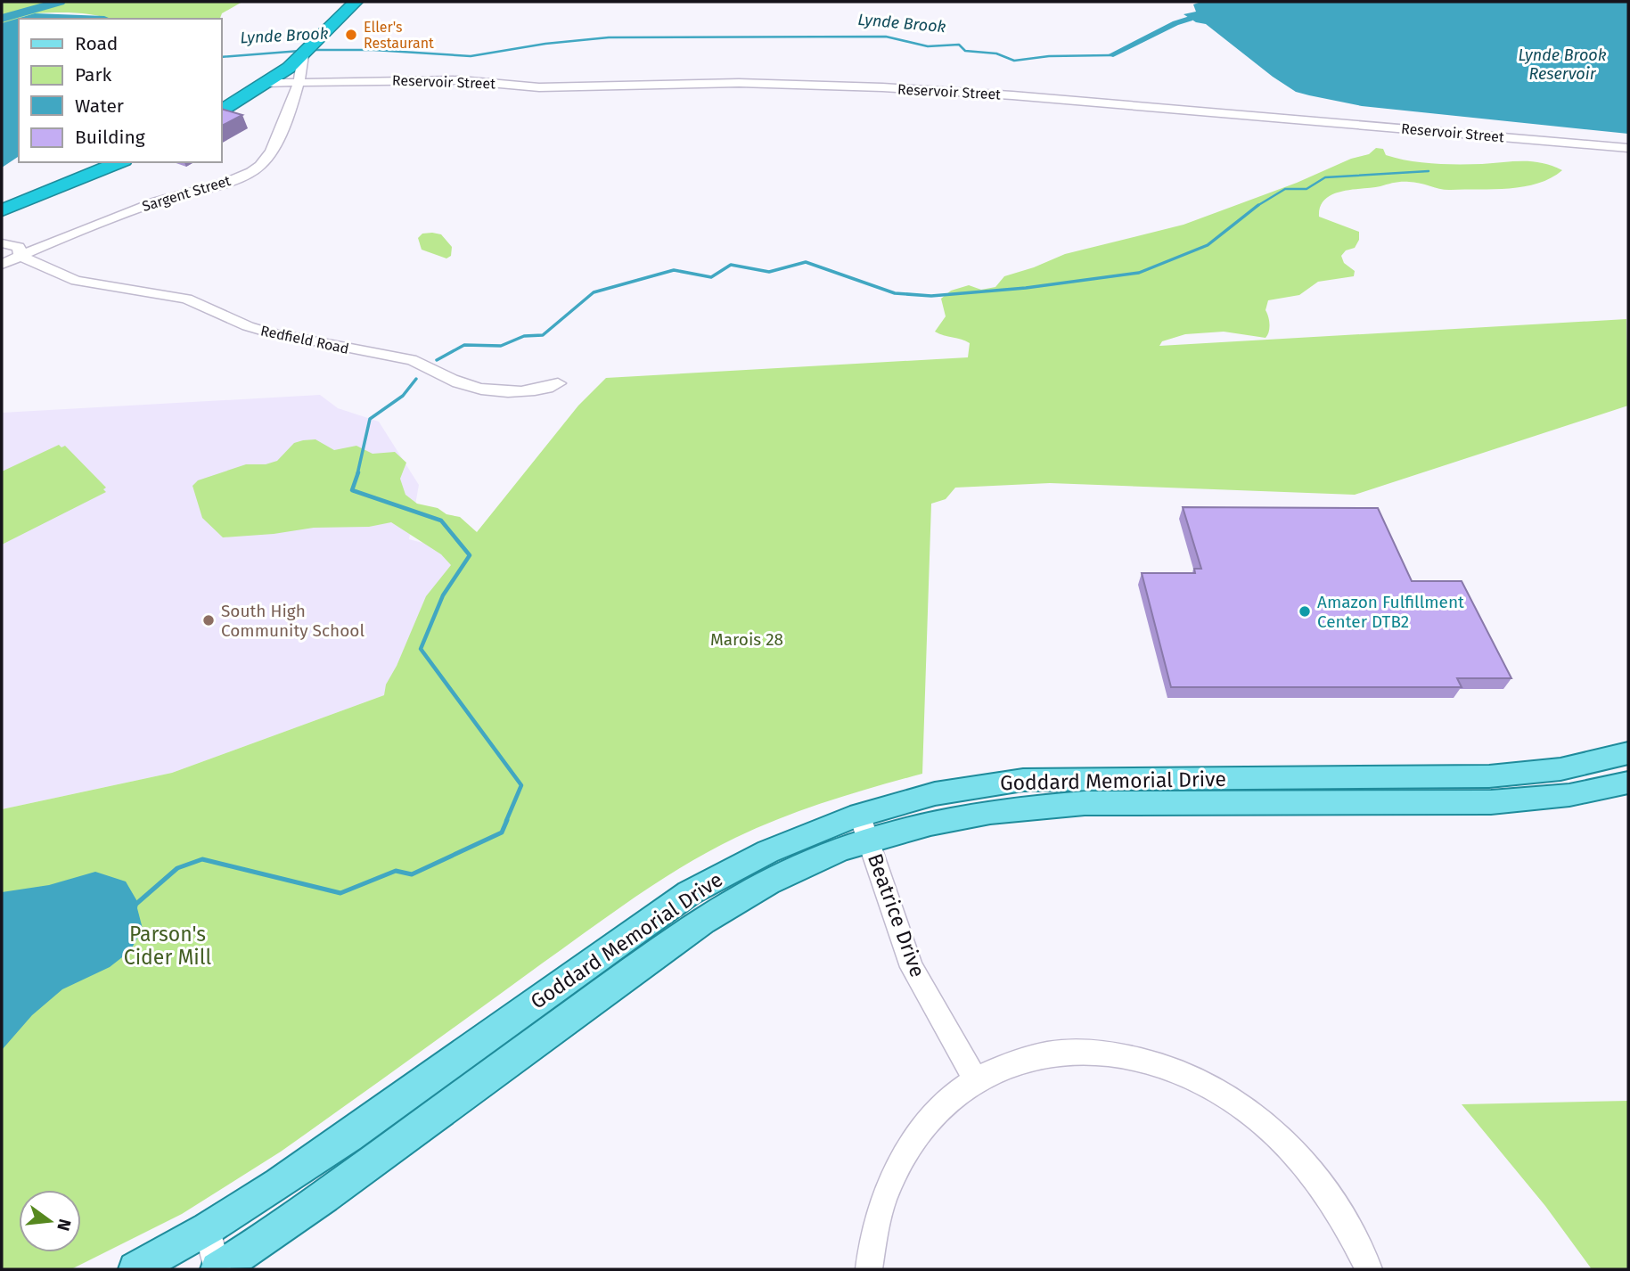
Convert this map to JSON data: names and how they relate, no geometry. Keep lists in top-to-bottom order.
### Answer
{
  "streets": {
    "main road": ["Goddard Memorial Drive"],
    "street": [
      "Reservoir Street",
      "Sargent Street",
      "Redfield Road",
      "Beatrice Drive"
    ]
  },
  "crossings": [
    ["Reservoir Street", "Sargent Street"],
    ["Sargent Street", "Redfield Road"],
    ["Goddard Memorial Drive", "Beatrice Drive"]
  ],
  "water": ["Lynde Brook", "Lynde Brook Reservoir"],
  "parks": ["Marois 28", "Parson's Cider Mill"],
  "places": ["Eller's Restaurant", "Amazon Fulfillment Center DTB2", "South High Community School"],
  "legend": [
    "Road",
    "Park",
    "Water",
    "Building"
  ],
  "north": "right"
}
